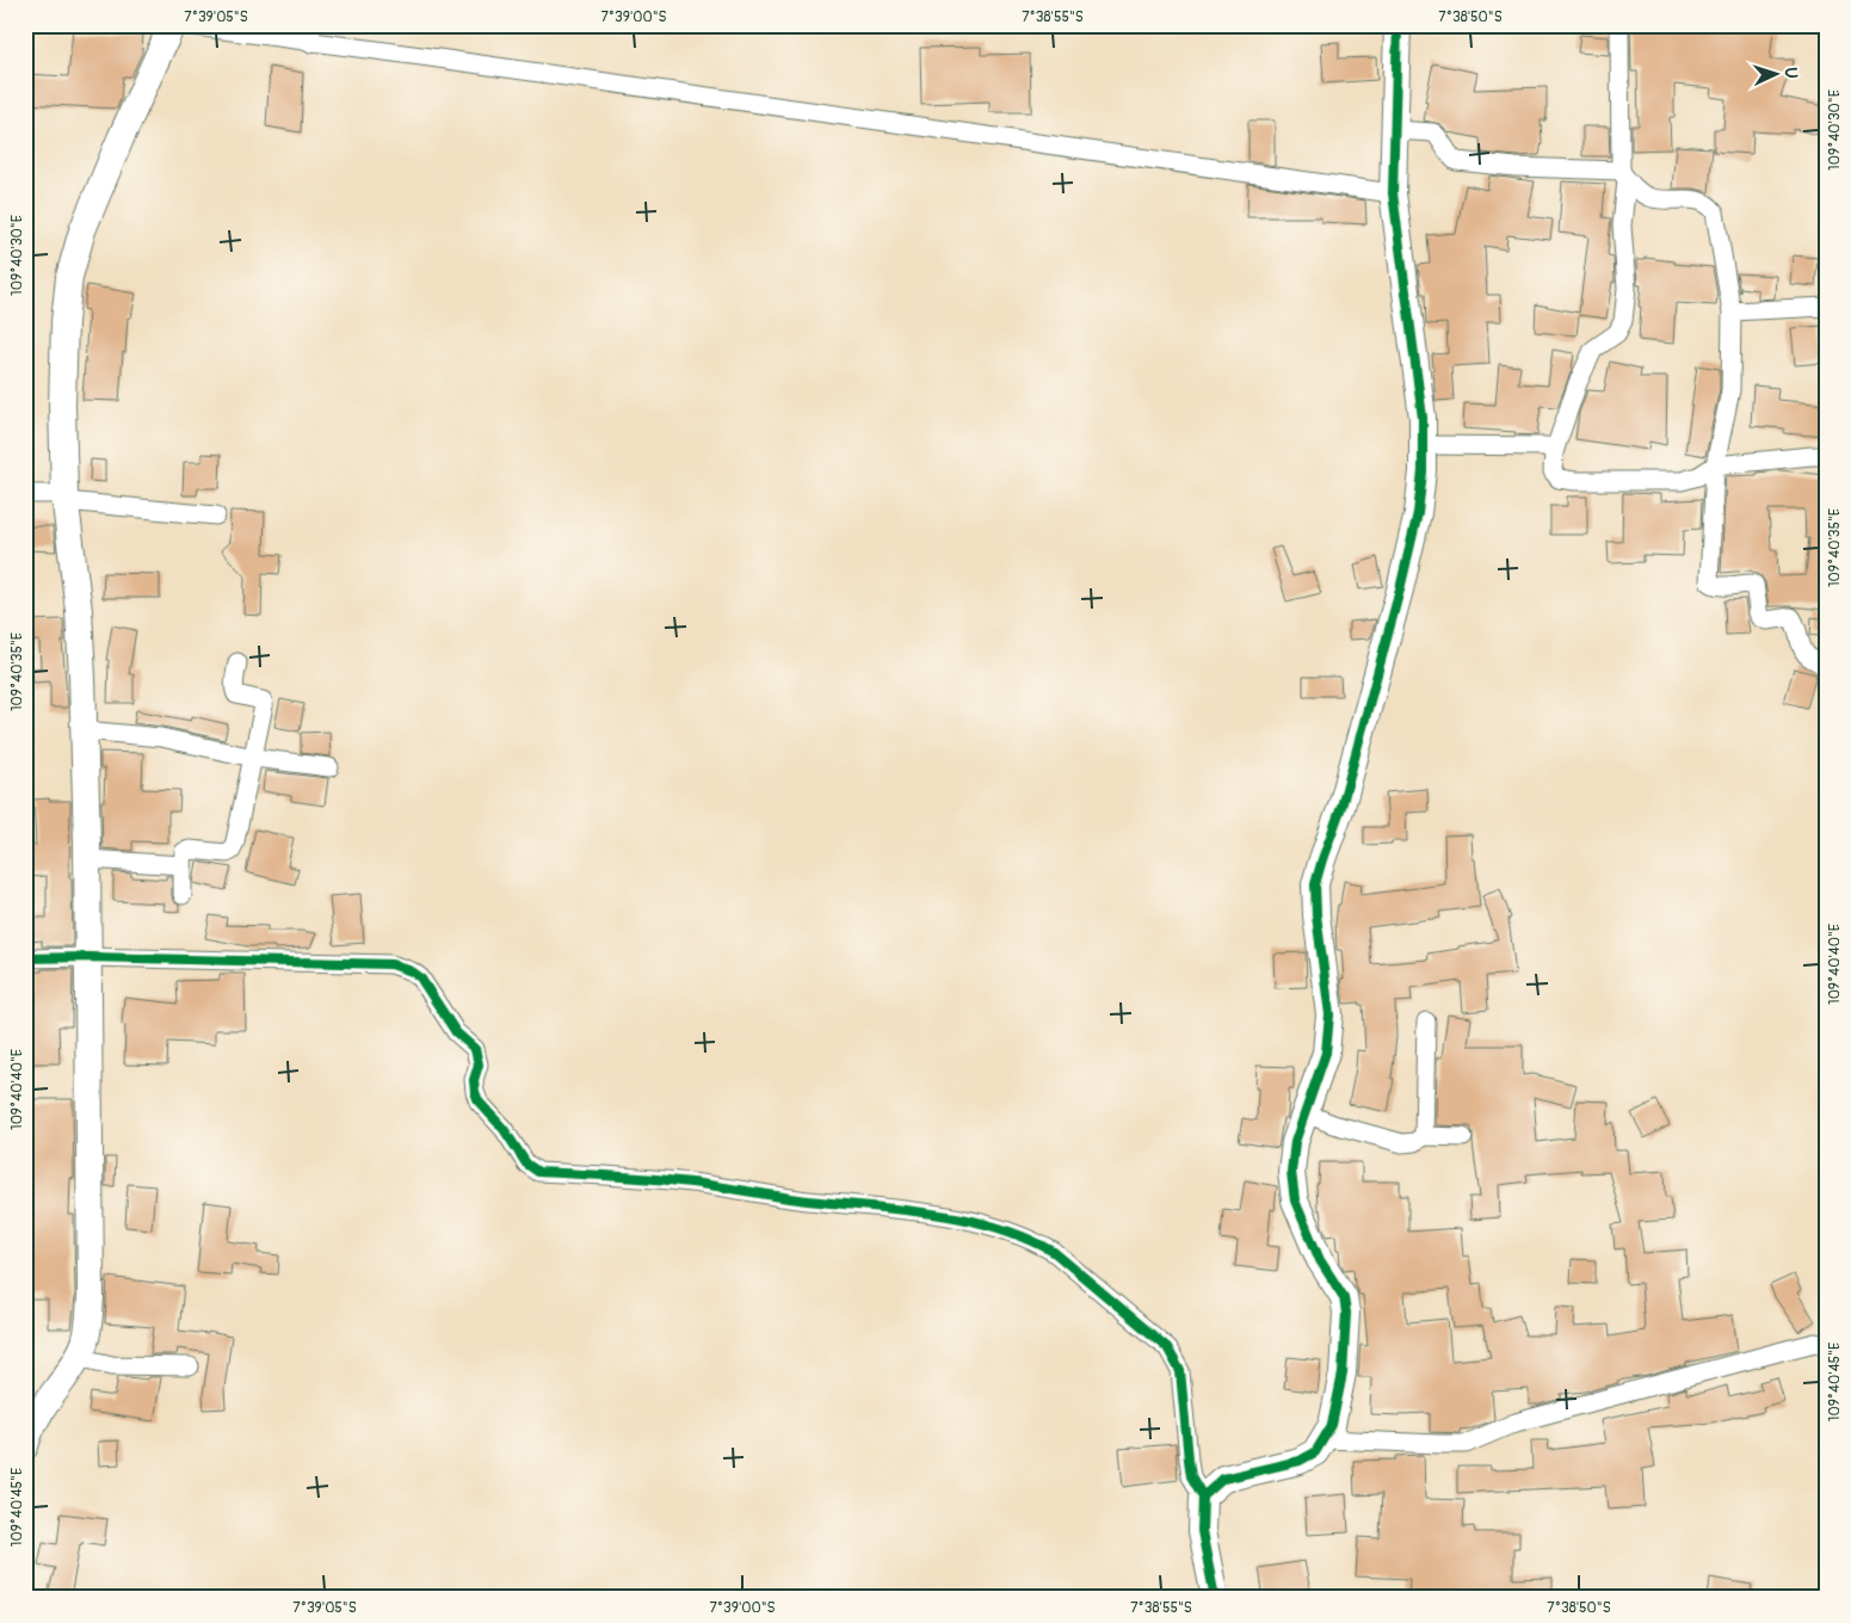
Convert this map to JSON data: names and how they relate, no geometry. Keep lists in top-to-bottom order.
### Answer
{
  "north": "right",
  "coordinates": [
    "7°39'05\"S",
    "7°39'00\"S",
    "7°38'55\"S",
    "7°38'50\"S",
    "109°40'30\"E",
    "109°40'35\"E",
    "109°40'40\"E",
    "109°40'45\"E"
  ]
}
